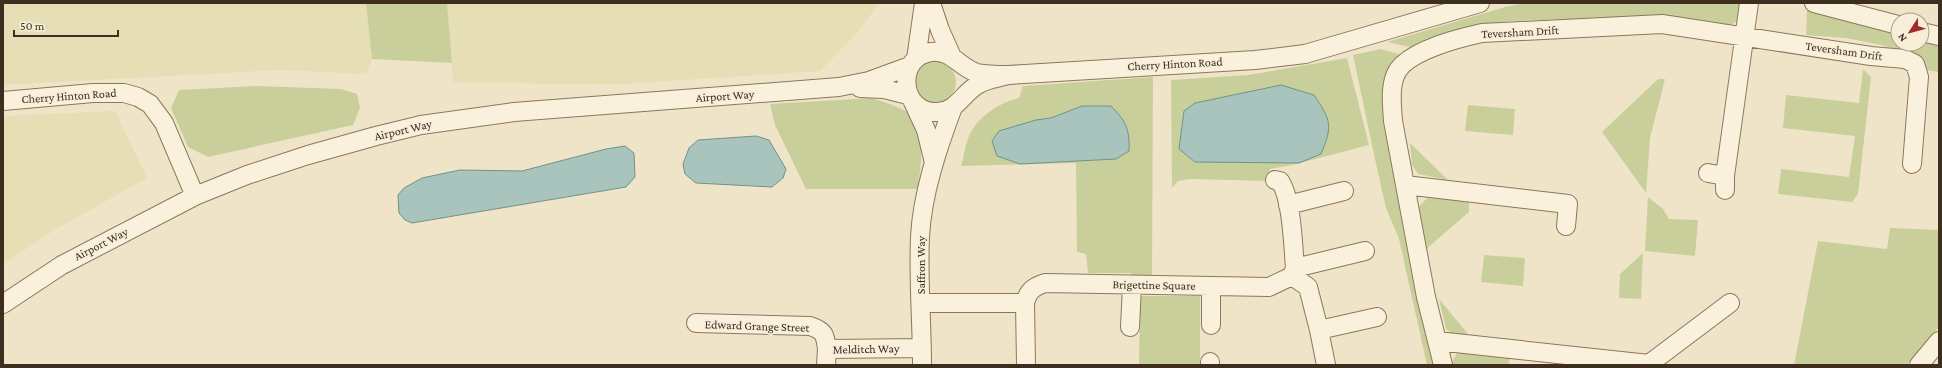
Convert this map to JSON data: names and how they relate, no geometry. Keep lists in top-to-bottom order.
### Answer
{
  "streets": {
    "street": [
      "Teversham Drift",
      "Cherry Hinton Road",
      "Airport Way",
      "Saffron Way",
      "Brigettine Square",
      "Edward Grange Street",
      "Melditch Way"
    ]
  },
  "crossings": [
    ["Cherry Hinton Road", "Airport Way"],
    ["Airport Way", "Saffron Way"],
    ["Saffron Way", "Melditch Way"],
    ["Edward Grange Street", "Melditch Way"]
  ],
  "scale_bar": "50 m",
  "north": "bottom left"
}
